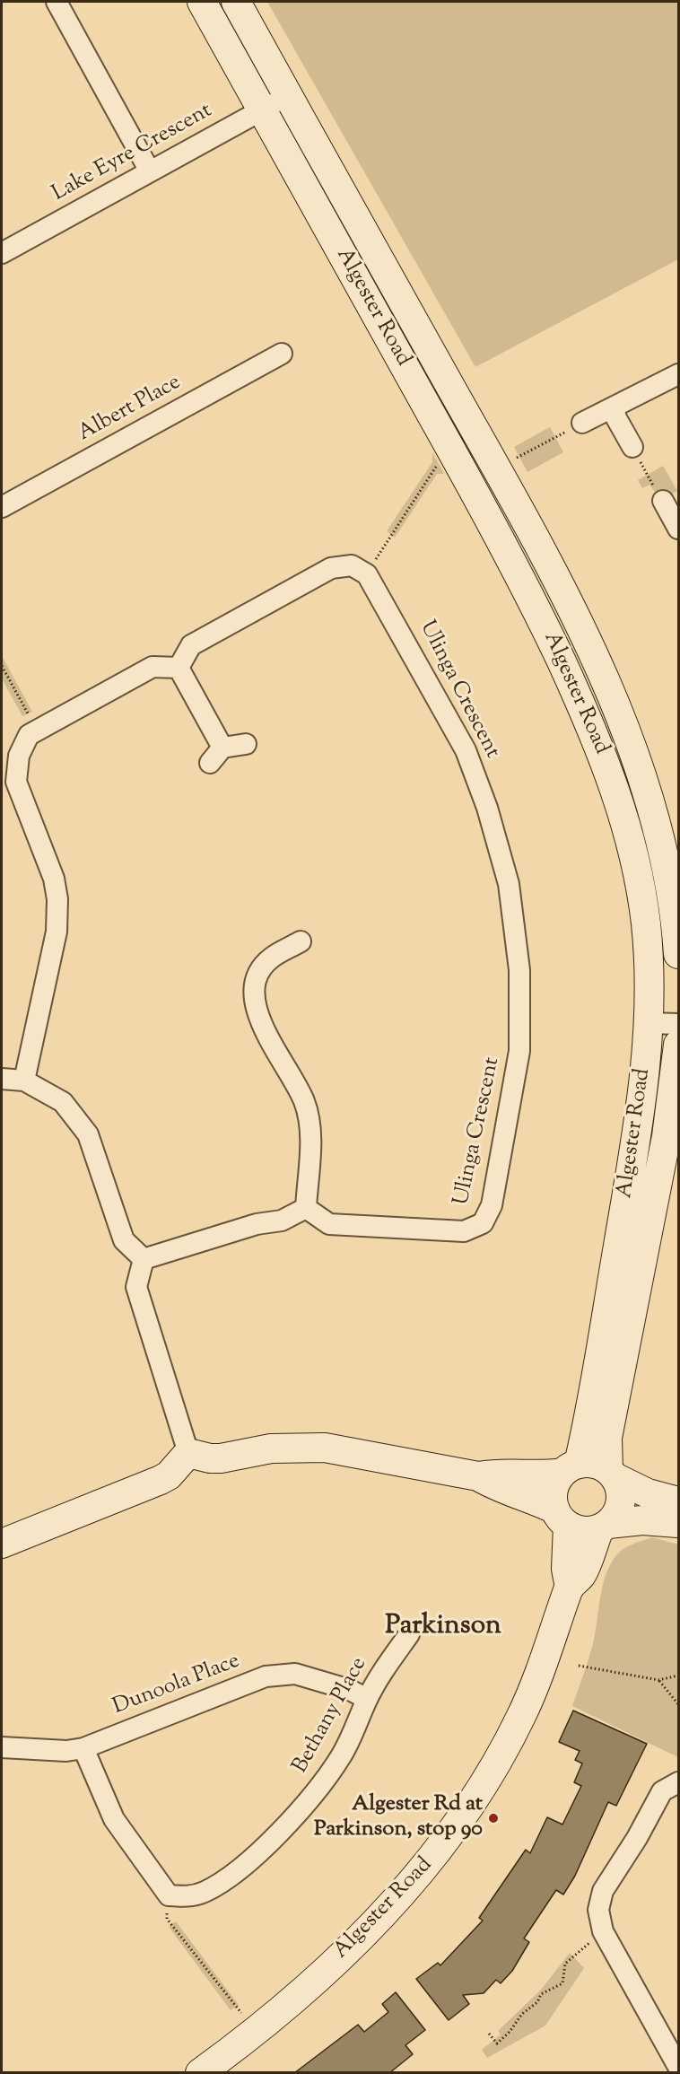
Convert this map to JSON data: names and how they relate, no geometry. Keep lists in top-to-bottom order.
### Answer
{
  "streets": {
    "main road": ["Algester Road"],
    "street": [
      "Lake Eyre Crescent",
      "Albert Place",
      "Ulinga Crescent",
      "Dunoola Place",
      "Bethany Place"
    ]
  },
  "crossings": [
    ["Lake Eyre Crescent", "Algester Road"],
    ["Dunoola Place", "Bethany Place"]
  ],
  "districts": ["Parkinson"],
  "places": ["Algester Rd at Parkinson, stop 90"]
}
